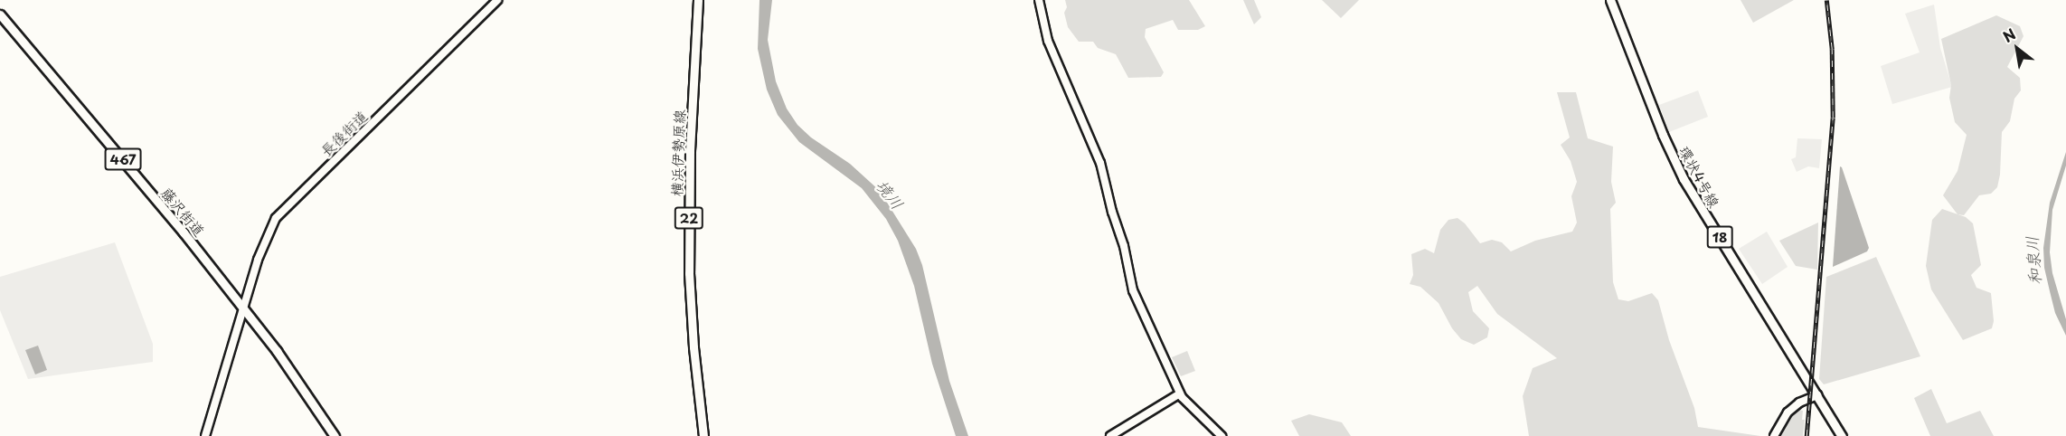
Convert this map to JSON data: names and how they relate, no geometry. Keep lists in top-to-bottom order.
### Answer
{
  "streets": {
    "main road": [
      "横浜伊勢原線",
      "467",
      "環状4号線",
      "藤沢街道",
      "22",
      "18"
    ],
    "street": ["長後街道"]
  },
  "crossings": [
    ["長後街道", "藤沢街道"]
  ],
  "water": ["境川", "和泉川"],
  "north": "top left"
}
